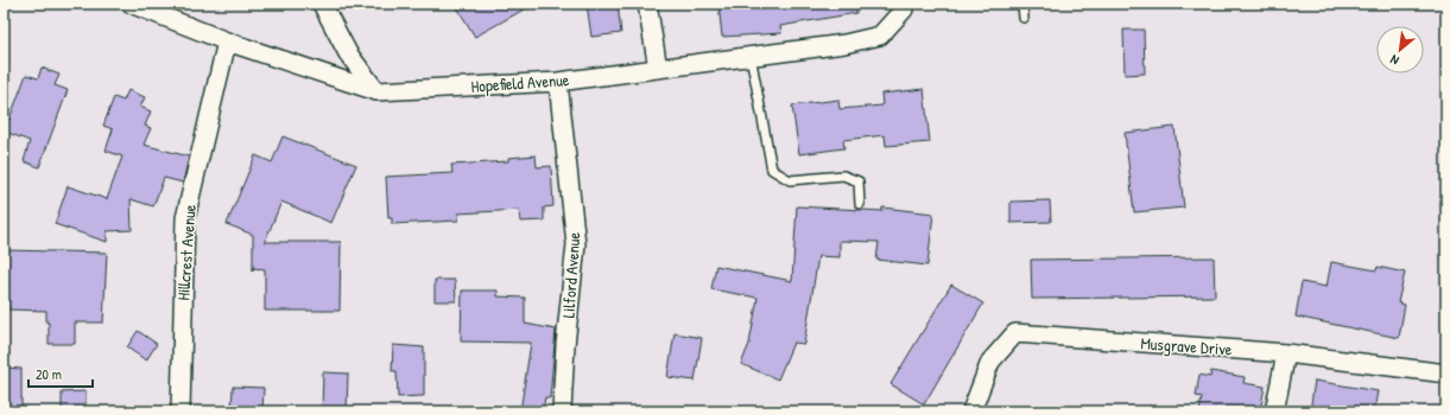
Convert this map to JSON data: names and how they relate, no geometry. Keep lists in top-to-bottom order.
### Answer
{
  "streets": {
    "street": [
      "Hopefield Avenue",
      "Hillcrest Avenue",
      "Lilford Avenue",
      "Musgrave Drive"
    ]
  },
  "crossings": [
    ["Hopefield Avenue", "Hillcrest Avenue"],
    ["Hopefield Avenue", "Lilford Avenue"]
  ],
  "scale_bar": "20 m",
  "north": "bottom left"
}
